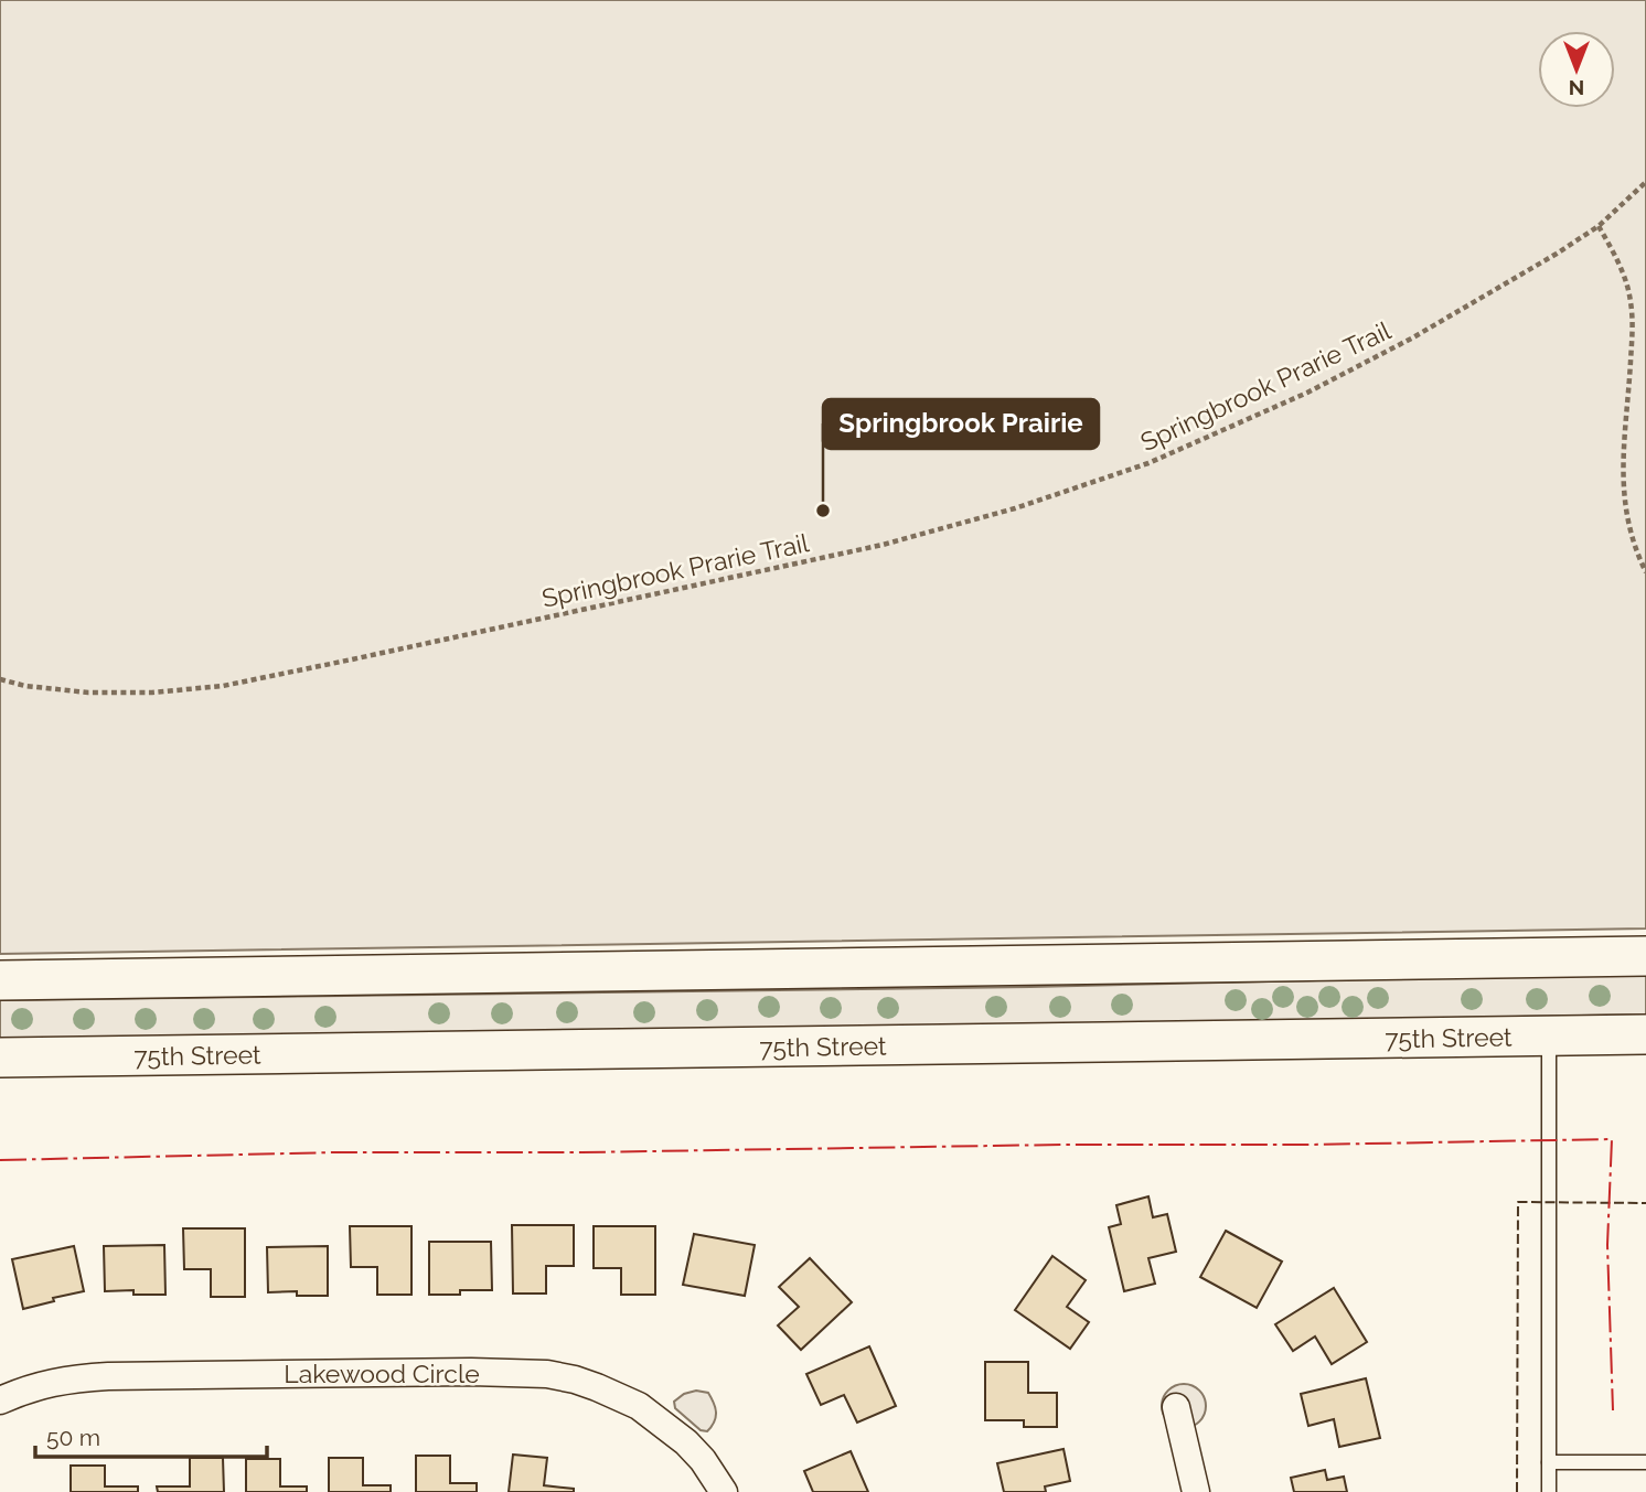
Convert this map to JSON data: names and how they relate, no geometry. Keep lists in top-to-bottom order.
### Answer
{
  "streets": {
    "main road": ["75th Street"],
    "street": ["Lakewood Circle"],
    "path": ["Springbrook Prarie Trail"]
  },
  "places": ["Springbrook Prairie"],
  "scale_bar": "50 m",
  "north": "bottom"
}
